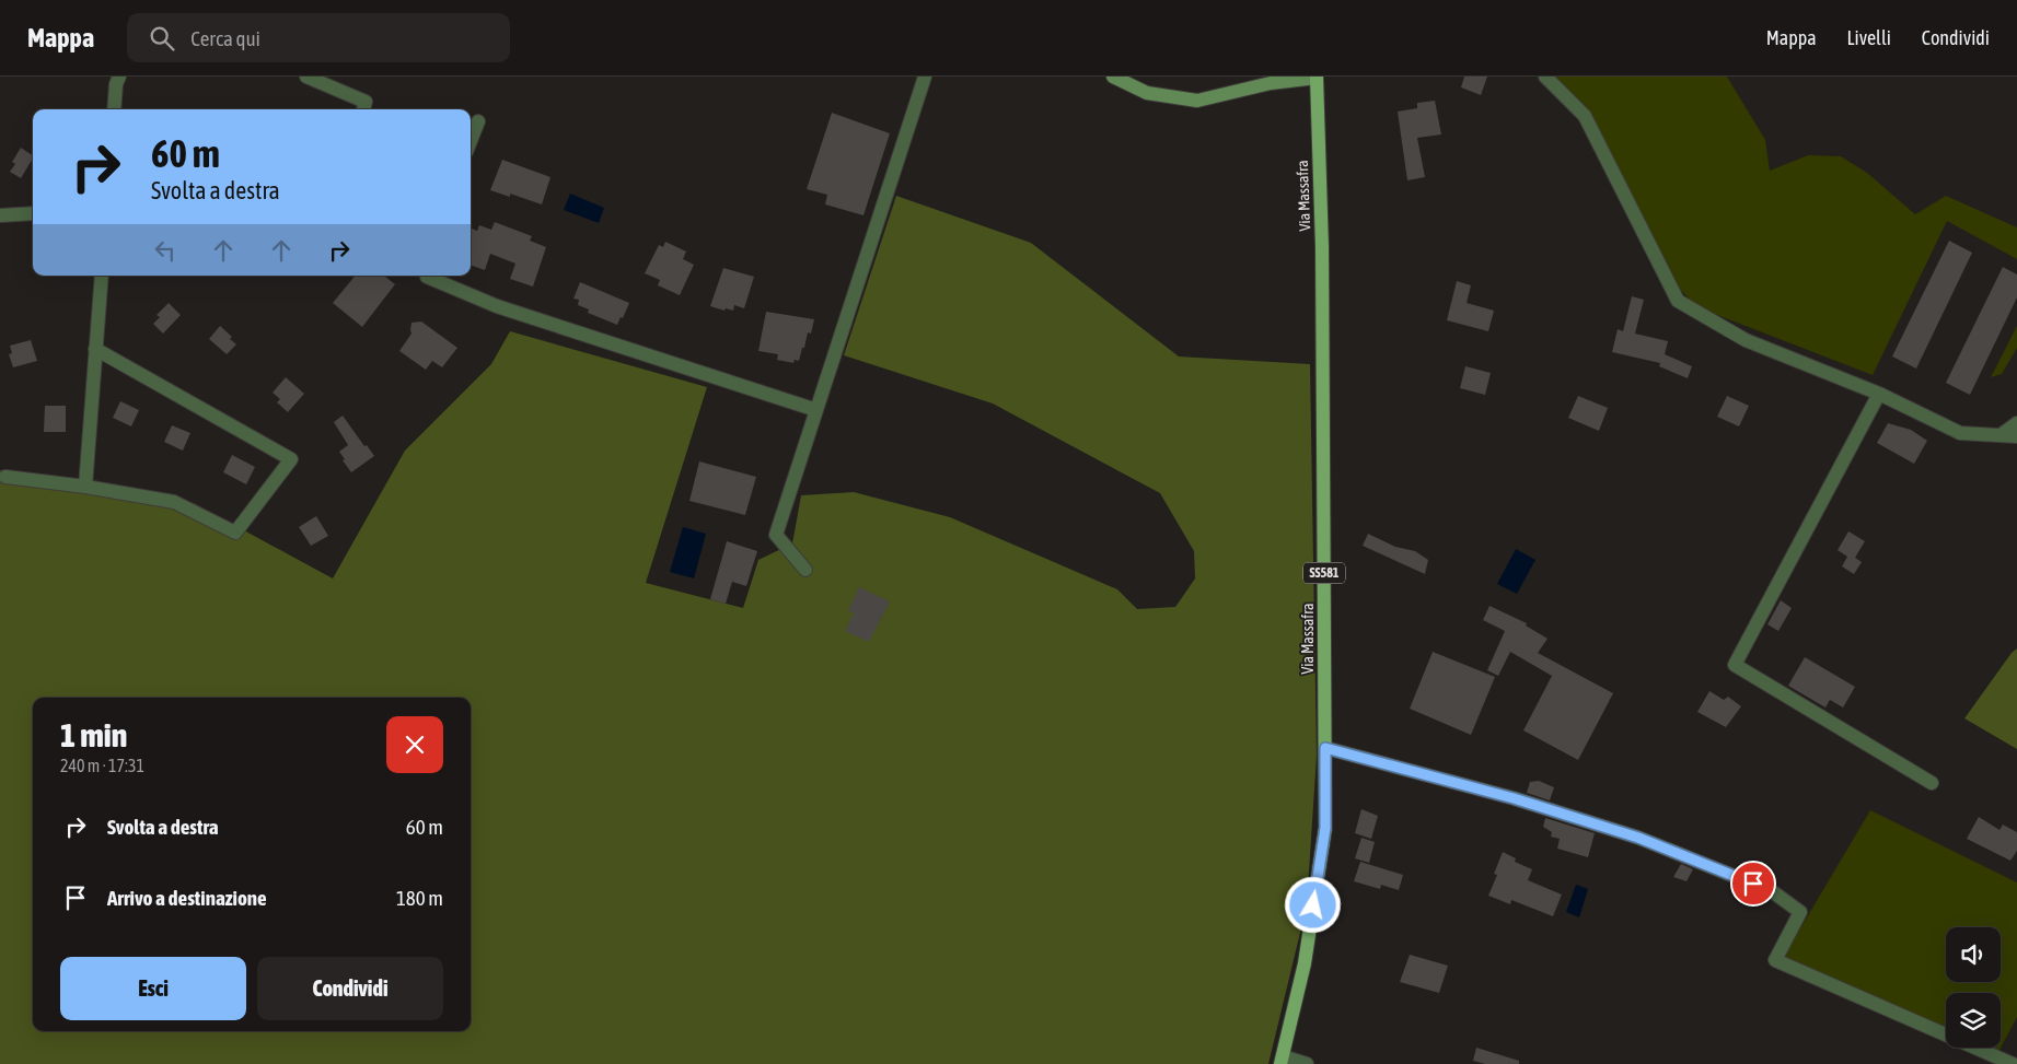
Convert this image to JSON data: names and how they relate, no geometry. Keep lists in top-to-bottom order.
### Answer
{
  "streets": {
    "main road": ["Via Massafra", "SS581"]
  },
  "page": {
    "header": "Mappa",
    "search": "Cerca qui",
    "nav": ["Mappa", "Livelli", "Condividi"],
    "turn": ["60 m", "Svolta a destra"],
    "heading": ["1 min", "240 m · 17:31"],
    "list": [
      {
        "name": "Svolta a destra",
        "value": "60 m"
      },
      {
        "name": "Arrivo a destinazione",
        "value": "180 m"
      }
    ],
    "buttons": ["Esci", "Condividi"]
  }
}
